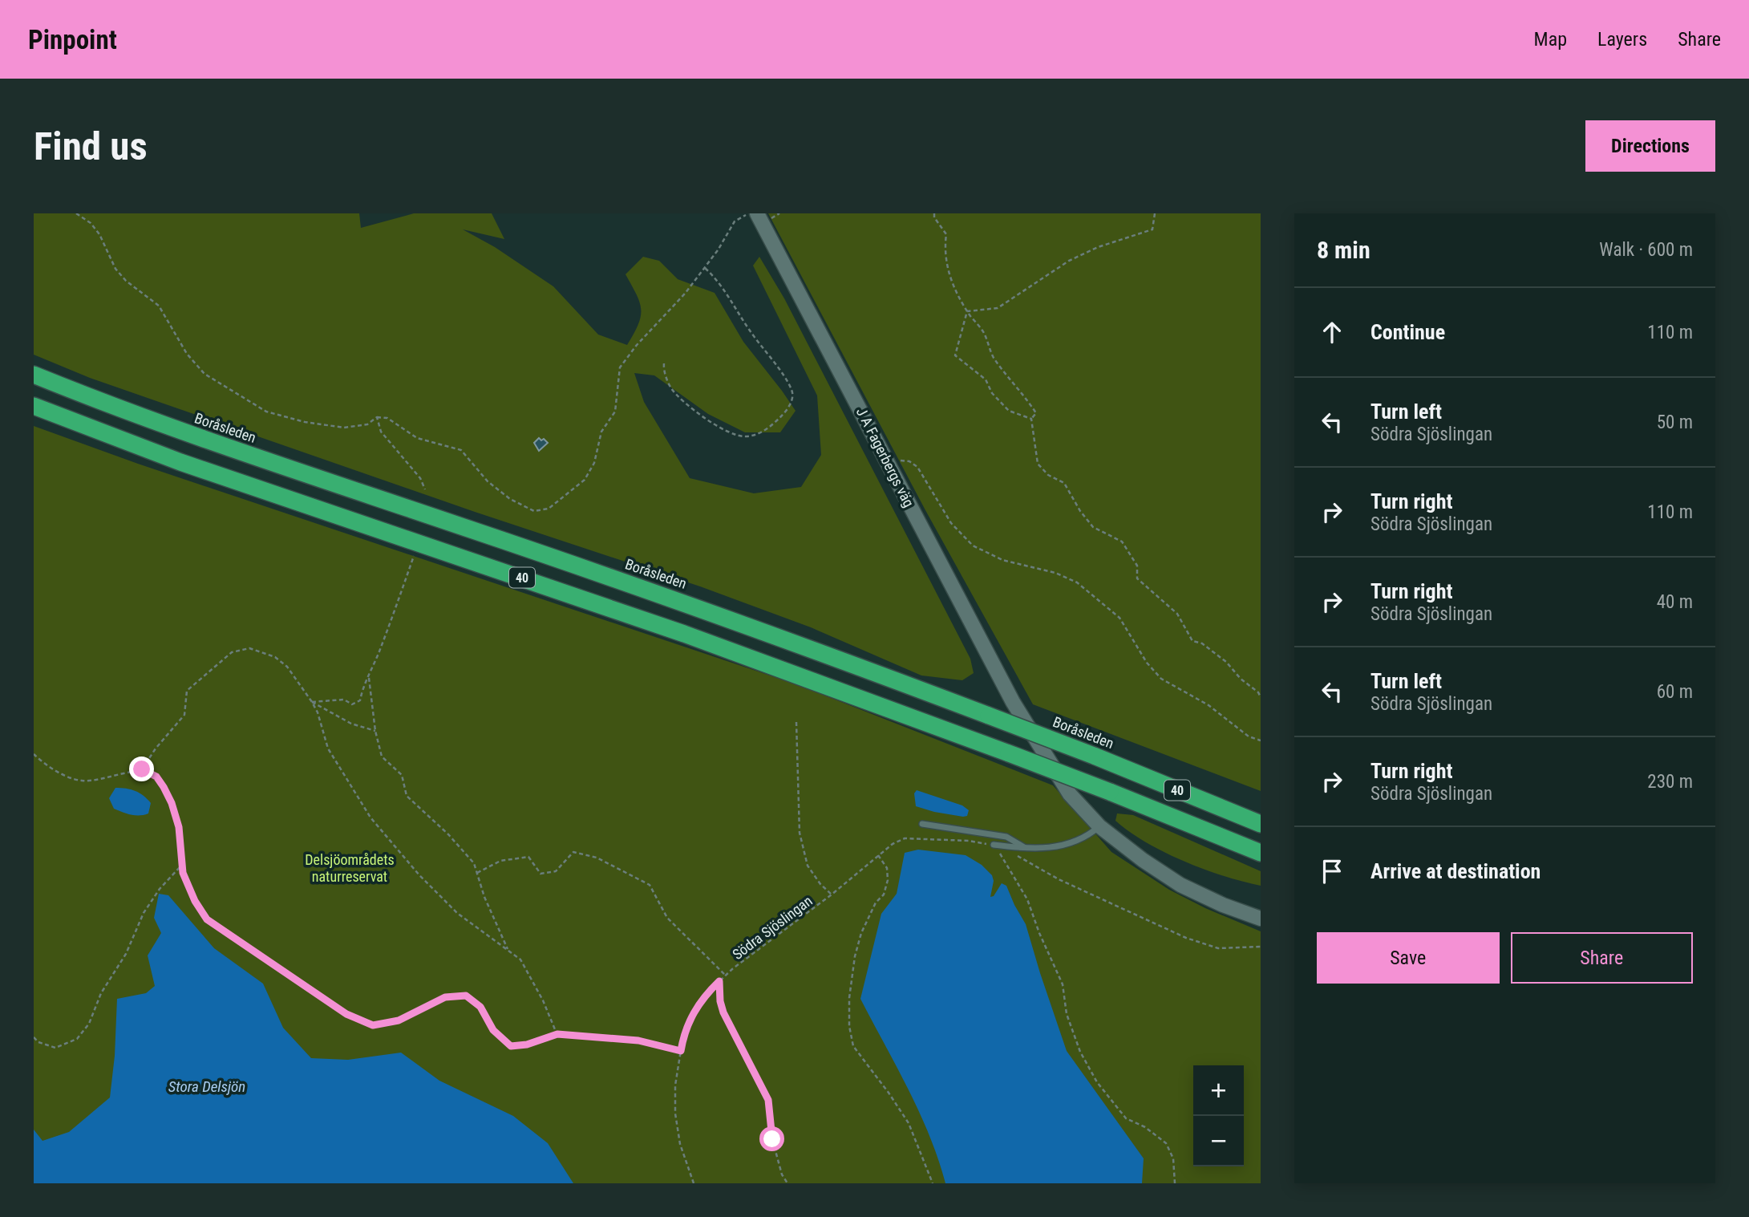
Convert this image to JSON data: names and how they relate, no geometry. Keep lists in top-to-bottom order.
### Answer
{
  "streets": {
    "highway": ["Boråsleden", "40"],
    "street": ["J A Fagerbergs väg"],
    "path": ["Södra Sjöslingan"]
  },
  "water": ["Stora Delsjön"],
  "parks": ["Delsjöområdets naturreservat"],
  "page": {
    "header": "Pinpoint",
    "nav": ["Map", "Layers", "Share"],
    "buttons": [
      "Directions",
      ["Save", "Share"]
    ],
    "title": "Find us",
    "heading": ["8 min", "Walk · 600 m"],
    "list": [
      ["Continue", "110 m"],
      ["Turn left", "Södra Sjöslingan", "50 m"],
      ["Turn right", "Södra Sjöslingan", "110 m"],
      ["Turn right", "Södra Sjöslingan", "40 m"],
      ["Turn left", "Södra Sjöslingan", "60 m"],
      ["Turn right", "Södra Sjöslingan", "230 m"],
      "Arrive at destination"
    ],
    "map_buttons": ["+", "−"]
  }
}
